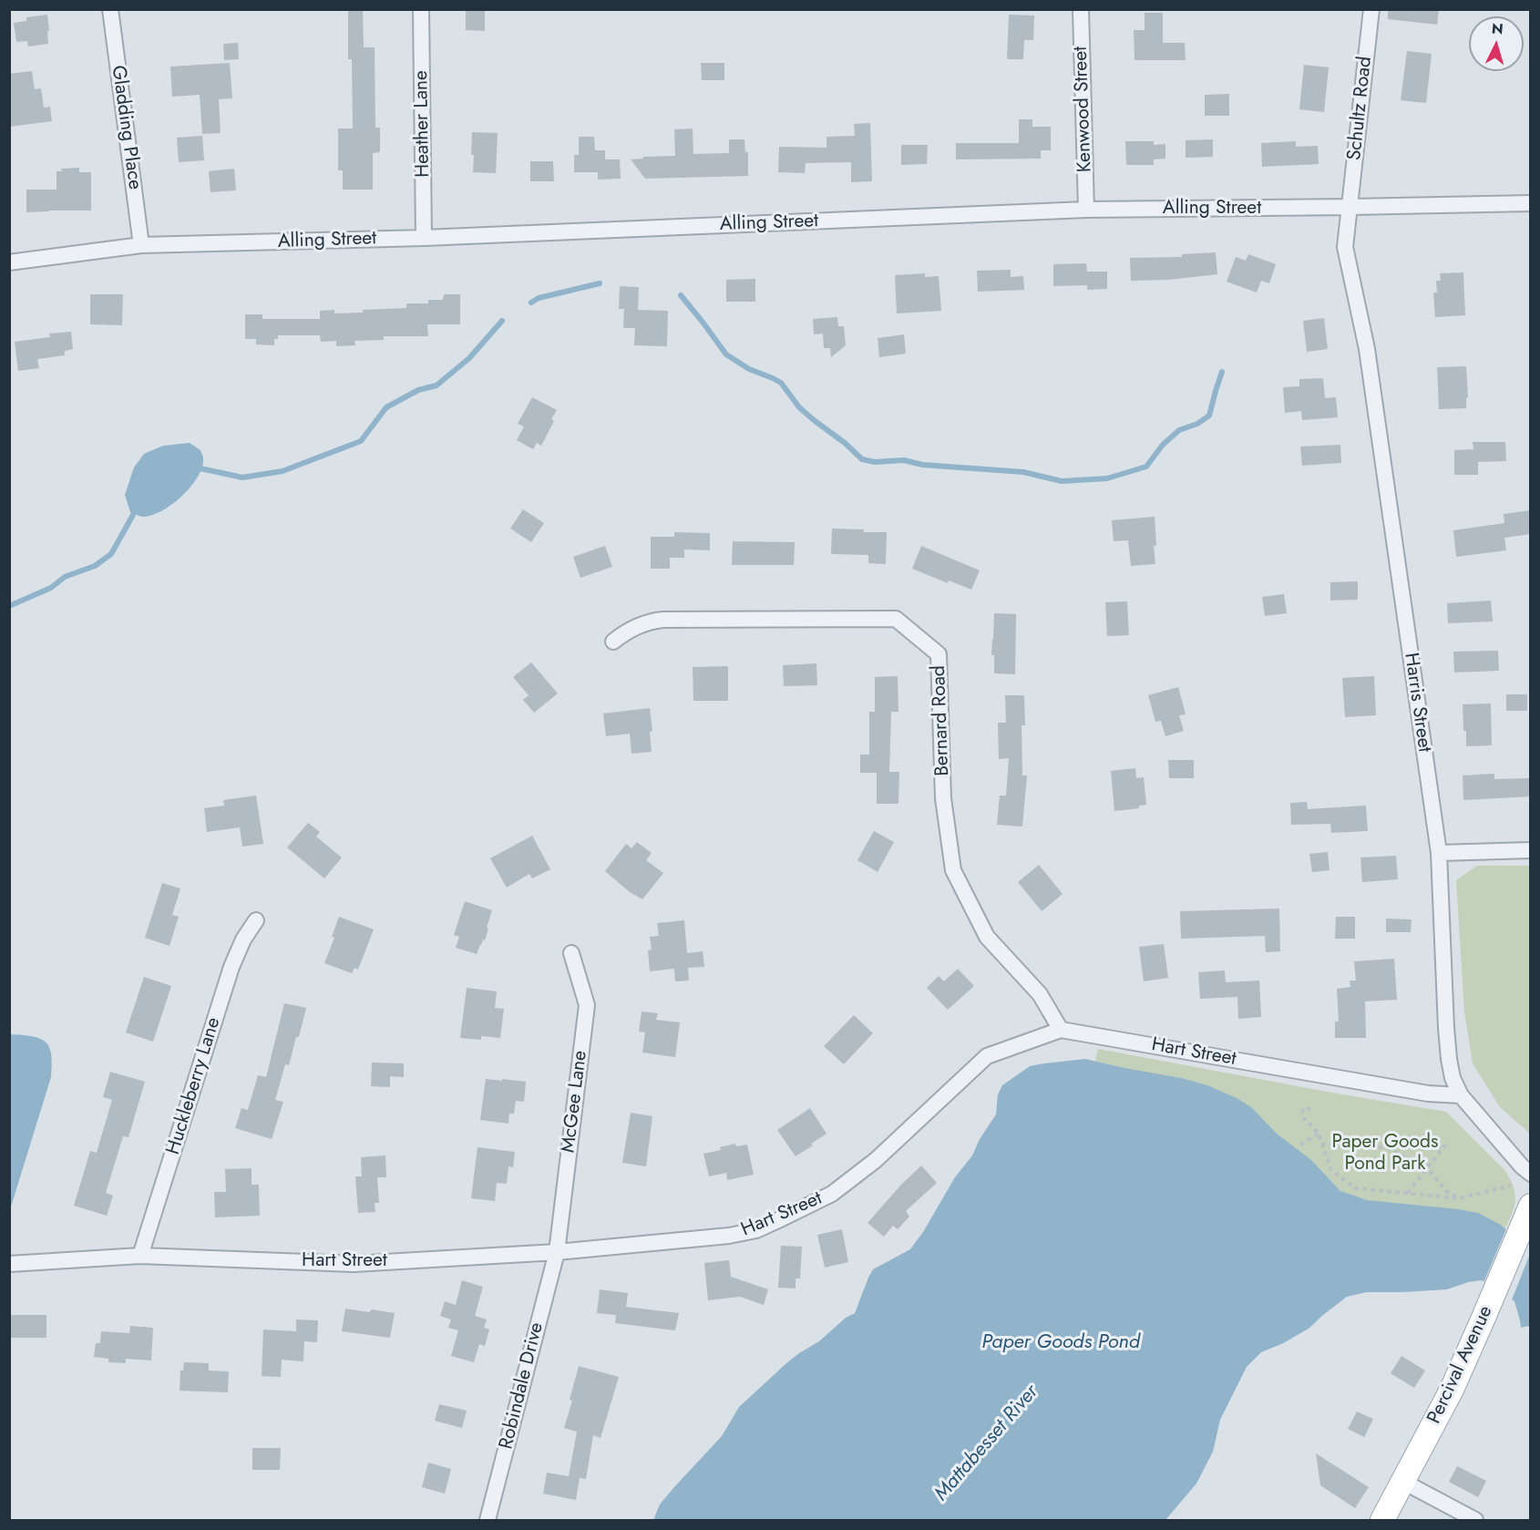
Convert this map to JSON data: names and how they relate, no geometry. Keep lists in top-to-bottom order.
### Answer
{
  "streets": {
    "main road": ["Percival Avenue"],
    "street": [
      "Schultz Road",
      "Kenwood Street",
      "Heather Lane",
      "Gladding Place",
      "Alling Street",
      "Harris Street",
      "Bernard Road",
      "Hart Street",
      "Huckleberry Lane",
      "McGee Lane",
      "Robindale Drive"
    ]
  },
  "crossings": [
    ["Schultz Road", "Alling Street"],
    ["Schultz Road", "Harris Street"],
    ["Kenwood Street", "Alling Street"],
    ["Heather Lane", "Alling Street"],
    ["Gladding Place", "Alling Street"],
    ["Alling Street", "Harris Street"],
    ["Harris Street", "Hart Street"],
    ["Bernard Road", "Hart Street"],
    ["Hart Street", "Huckleberry Lane"],
    ["Hart Street", "McGee Lane"],
    ["Hart Street", "Robindale Drive"],
    ["McGee Lane", "Robindale Drive"]
  ],
  "water": ["Paper Goods Pond", "Mattabesset River"],
  "parks": ["Paper Goods Pond Park"],
  "north": "top"
}
